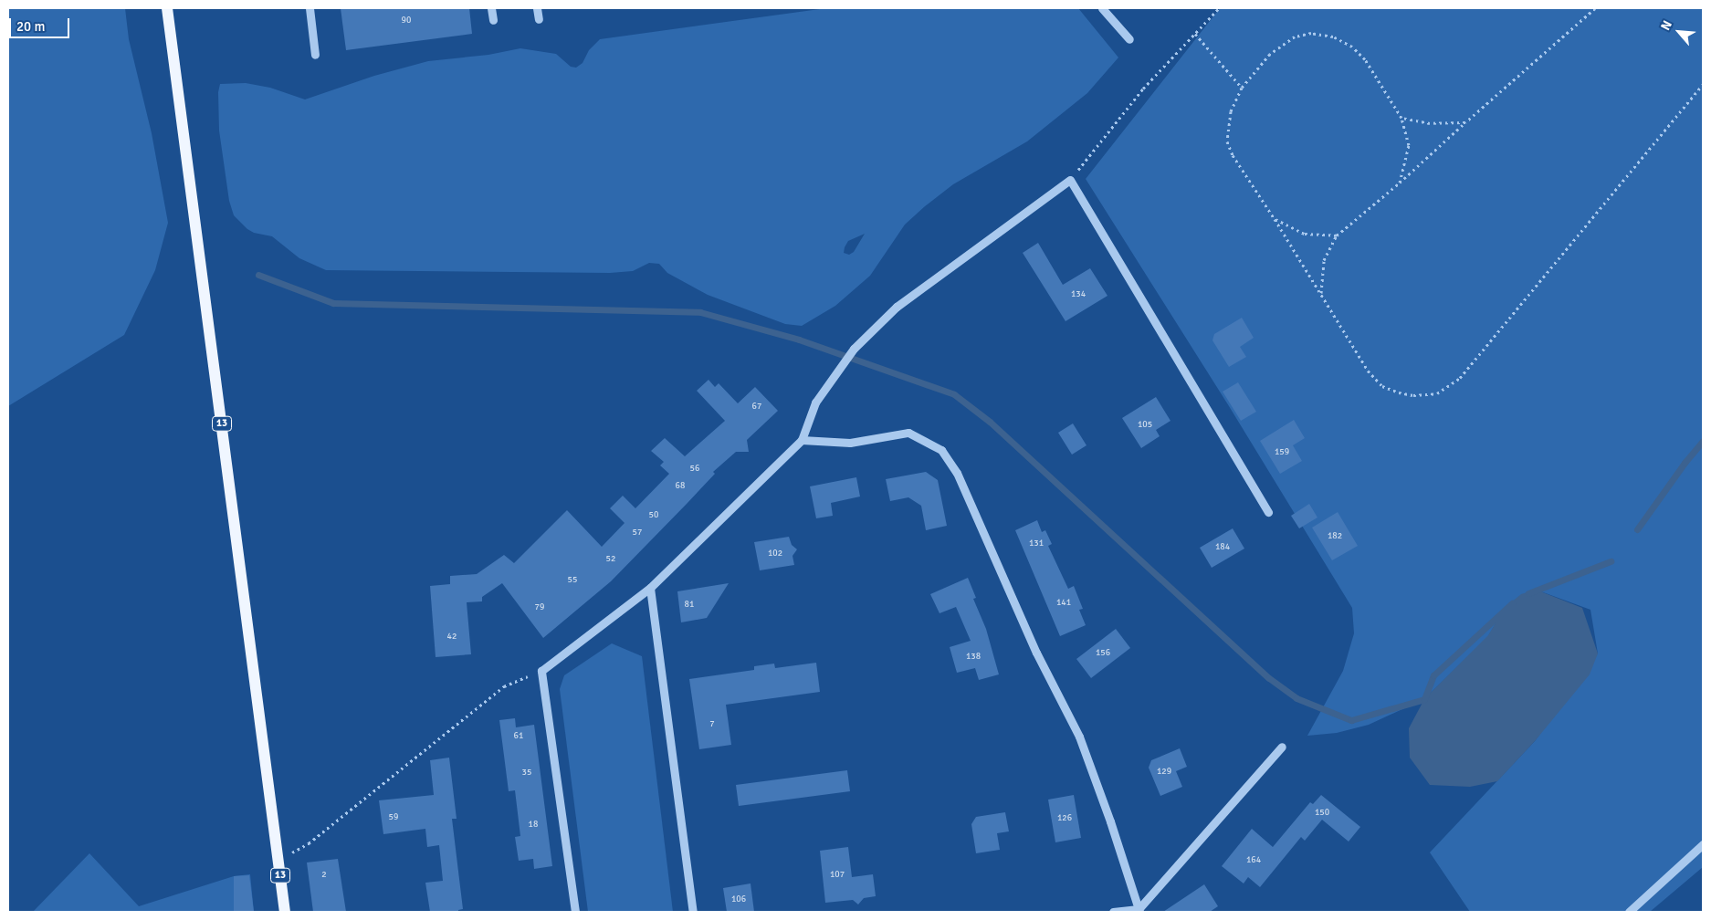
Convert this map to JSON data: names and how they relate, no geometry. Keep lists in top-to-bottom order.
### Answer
{
  "streets": {
    "main road": ["13"]
  },
  "house_numbers": [
    "90",
    "134",
    "67",
    "105",
    "159",
    "56",
    "68",
    "50",
    "57",
    "182",
    "131",
    "184",
    "102",
    "52",
    "55",
    "141",
    "81",
    "79",
    "42",
    "156",
    "138",
    "7",
    "61",
    "129",
    "35",
    "150",
    "59",
    "126",
    "18",
    "164",
    "2",
    "107",
    "106"
  ],
  "scale_bar": "20 m",
  "north": "top left"
}
